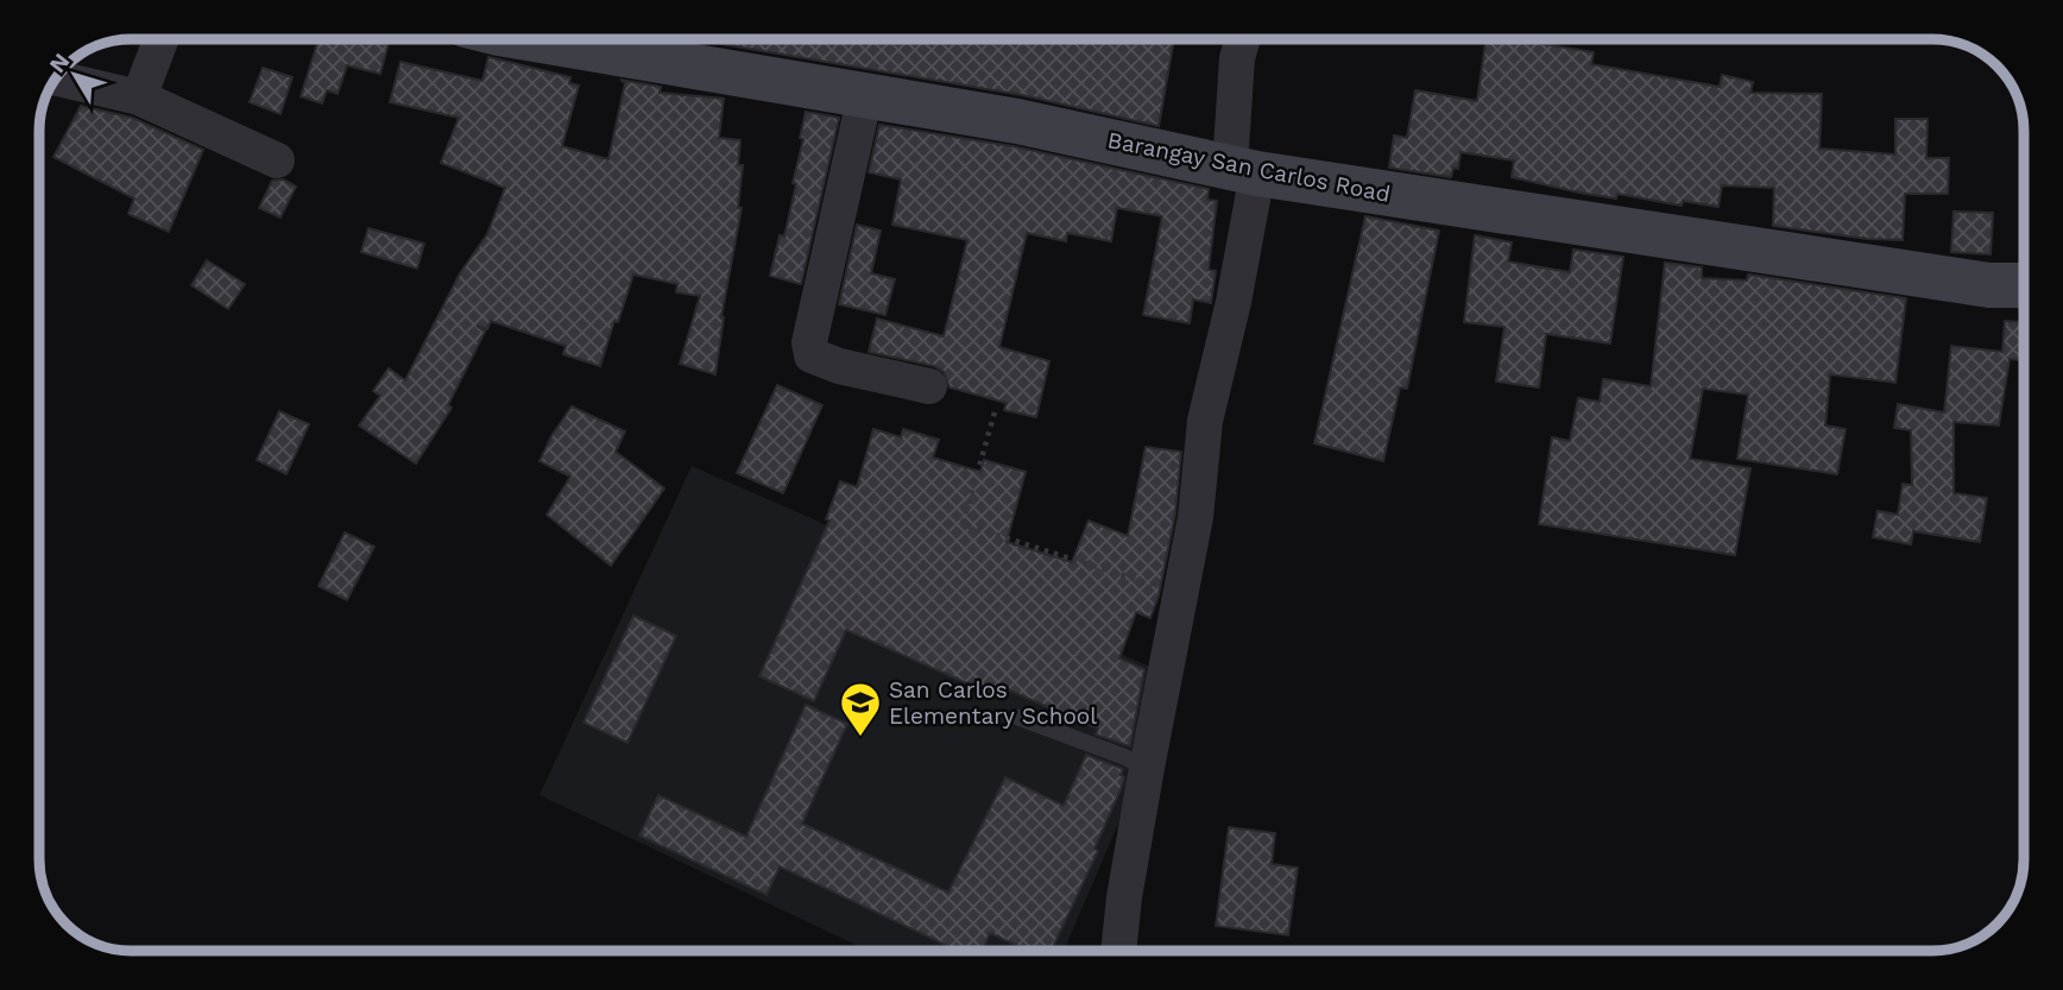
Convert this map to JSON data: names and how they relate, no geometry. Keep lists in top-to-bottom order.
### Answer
{
  "streets": {
    "street": ["Barangay San Carlos Road"]
  },
  "places": {
    "school or university": ["San Carlos Elementary School"]
  },
  "north": "top left"
}
